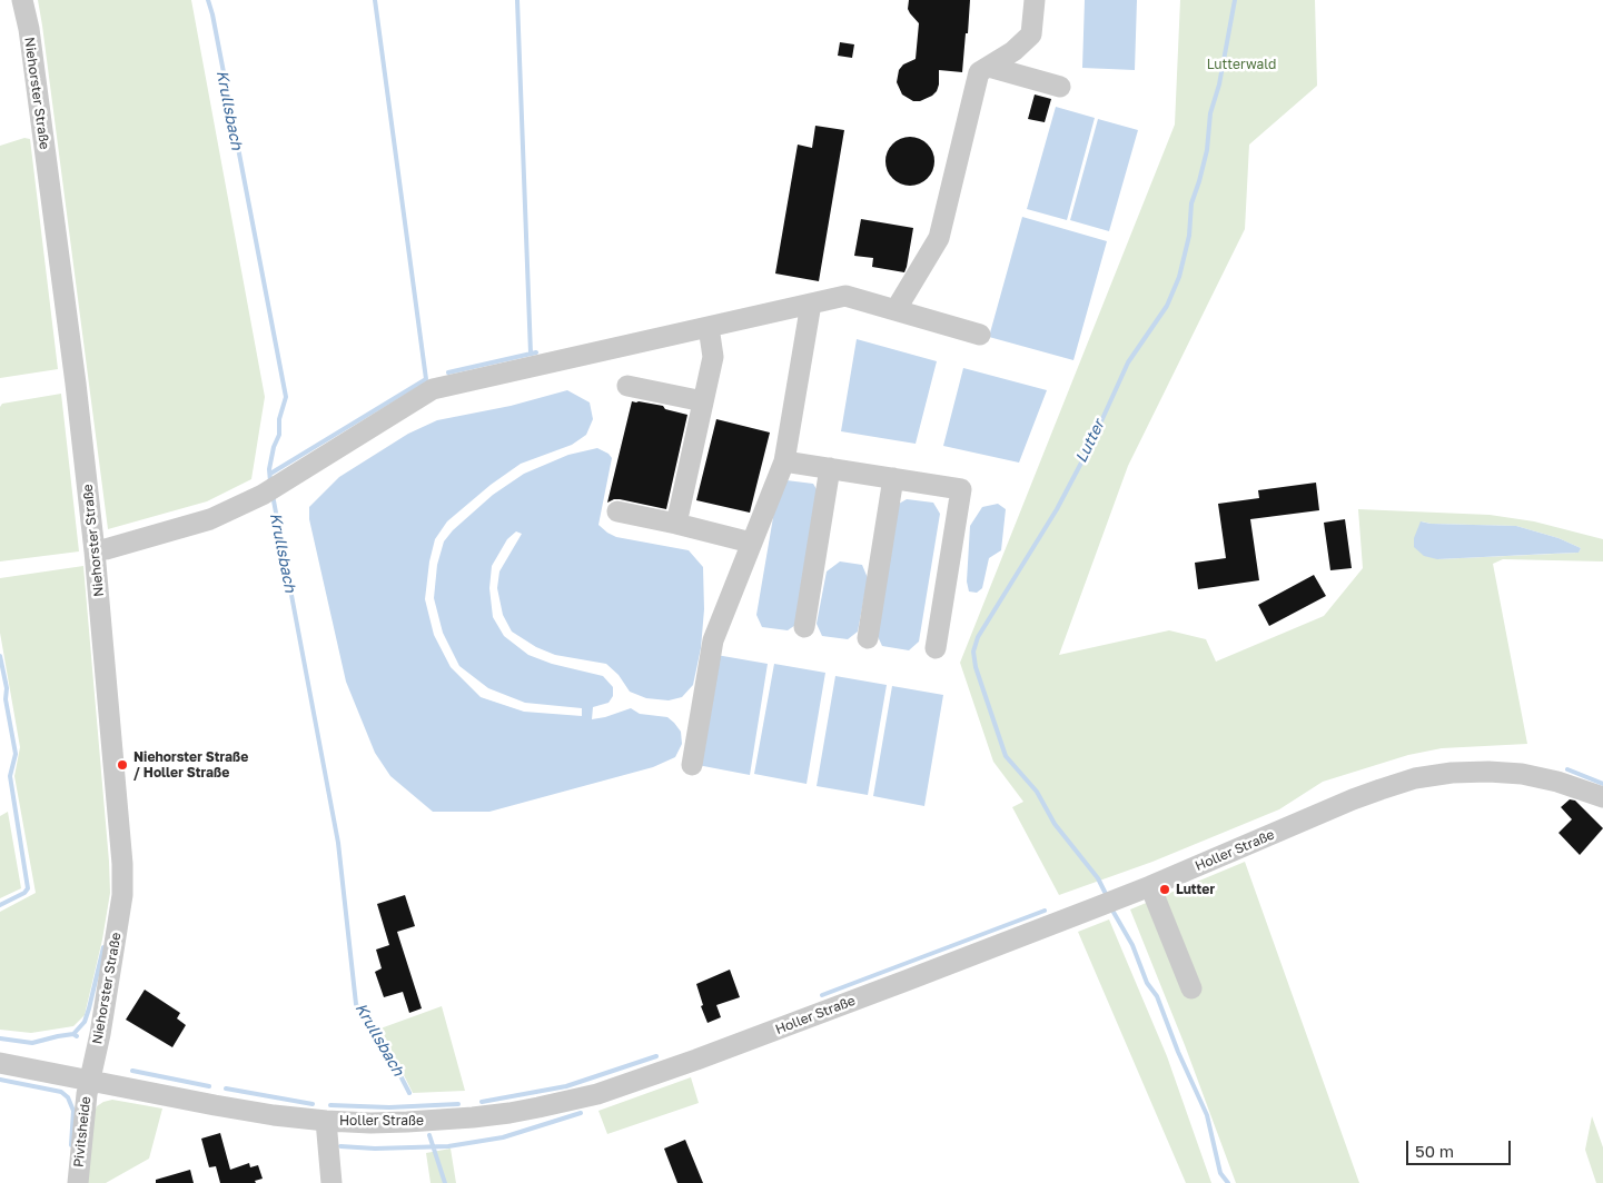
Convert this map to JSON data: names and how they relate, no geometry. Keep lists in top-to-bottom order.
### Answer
{
  "streets": {
    "street": ["Niehorster Straße", "Holler Straße", "Pivitsheide"]
  },
  "crossings": [
    ["Niehorster Straße", "Holler Straße"],
    ["Niehorster Straße", "Pivitsheide"],
    ["Holler Straße", "Pivitsheide"]
  ],
  "water": ["Krullsbach", "Lutter"],
  "parks": ["Lutterwald"],
  "places": ["Niehorster Straße / Holler Straße", "Lutter"],
  "scale_bar": "50 m"
}
